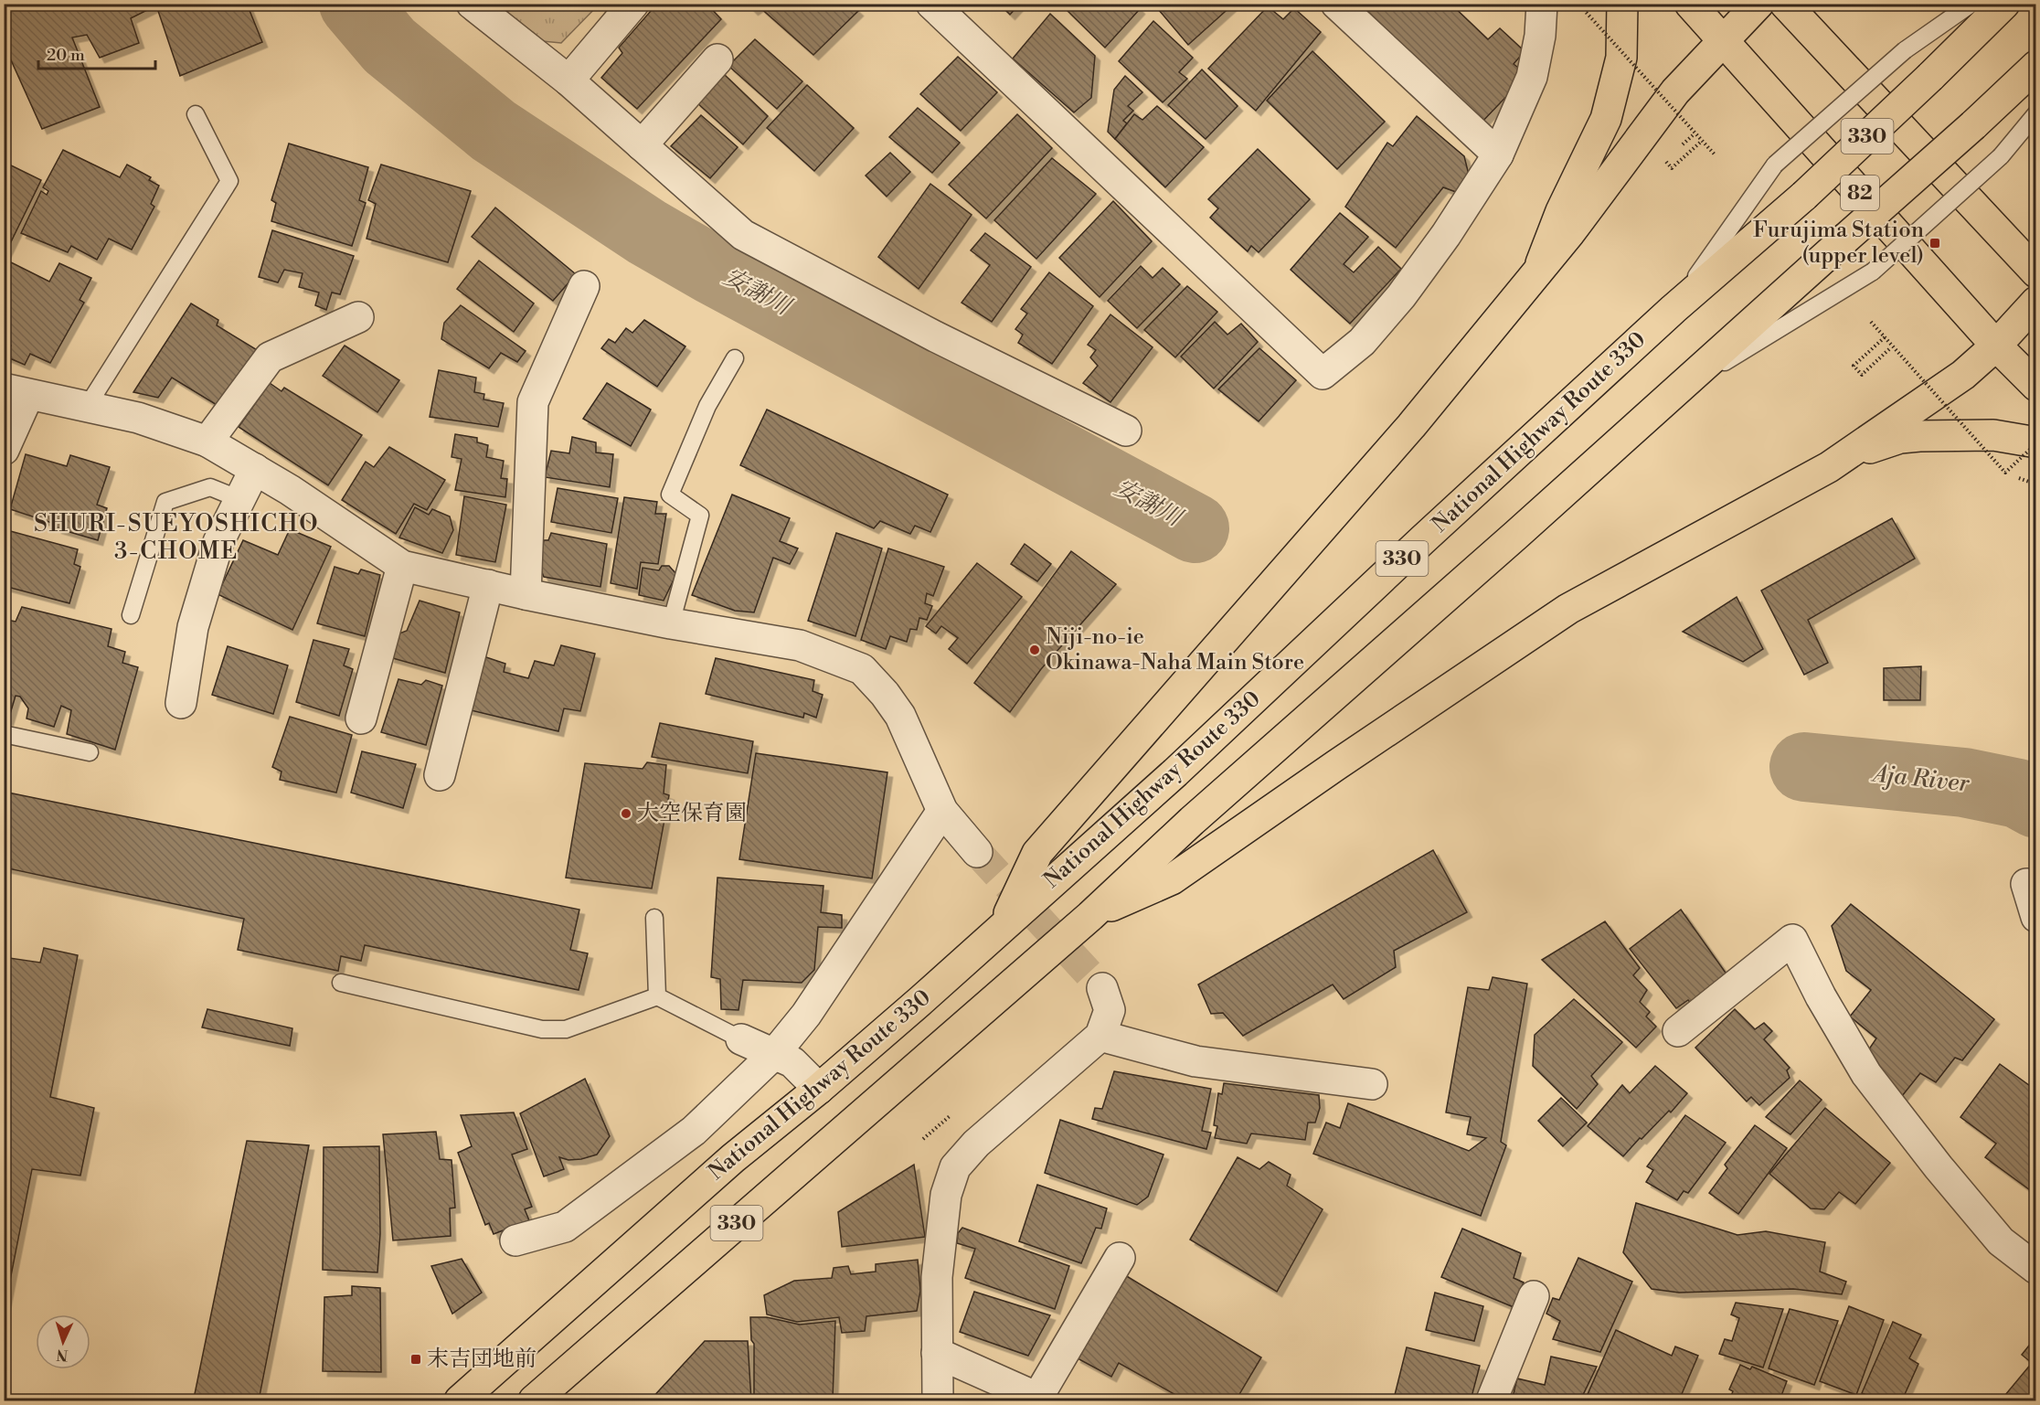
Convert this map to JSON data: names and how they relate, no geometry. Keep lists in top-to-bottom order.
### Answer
{
  "streets": {
    "main road": ["330", "82", "National Highway Route 330"]
  },
  "districts": ["SHURI-SUEYOSHICHO 3-CHOME"],
  "water": ["安謝川", "Aja River"],
  "places": {
    "transit": ["Furujima Station (upper level)", "末吉団地前"],
    "other": ["Niji-no-ie Okinawa-Naha Main Store", "大空保育園"]
  },
  "scale_bar": "20 m",
  "north": "bottom"
}
